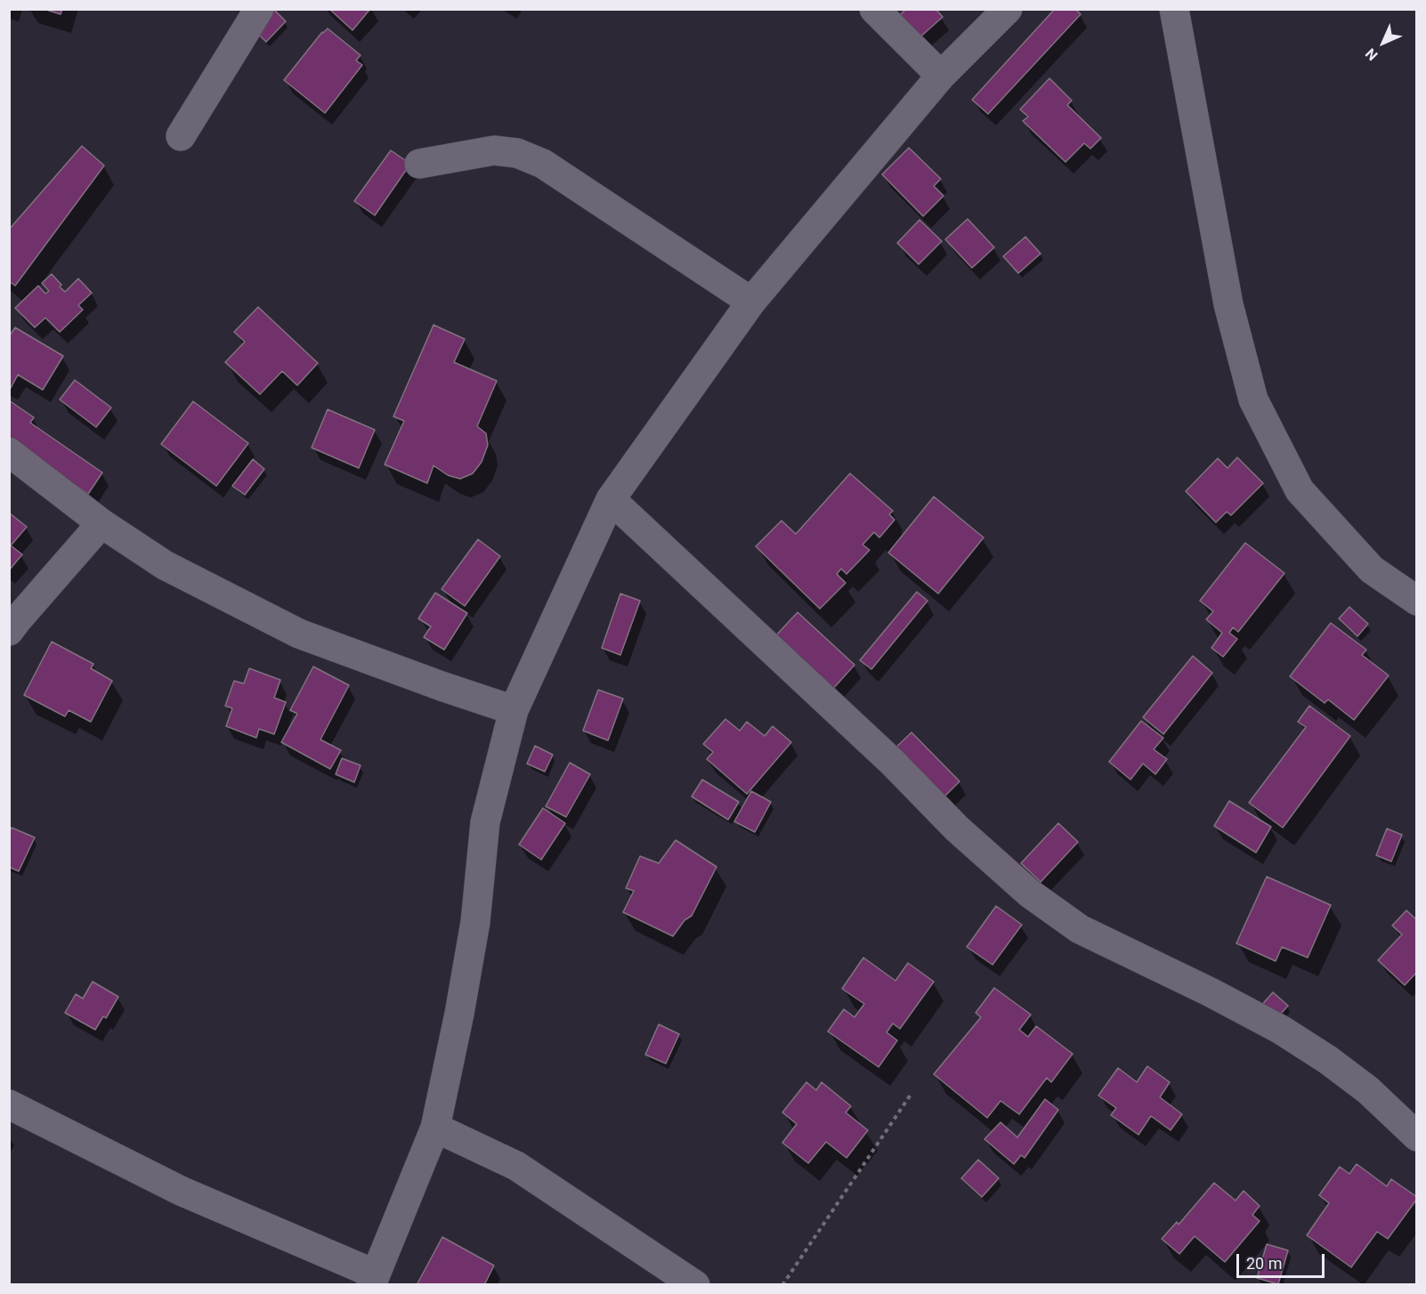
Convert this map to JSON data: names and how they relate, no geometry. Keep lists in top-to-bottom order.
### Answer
{
  "scale_bar": "20 m",
  "north": "bottom left"
}
